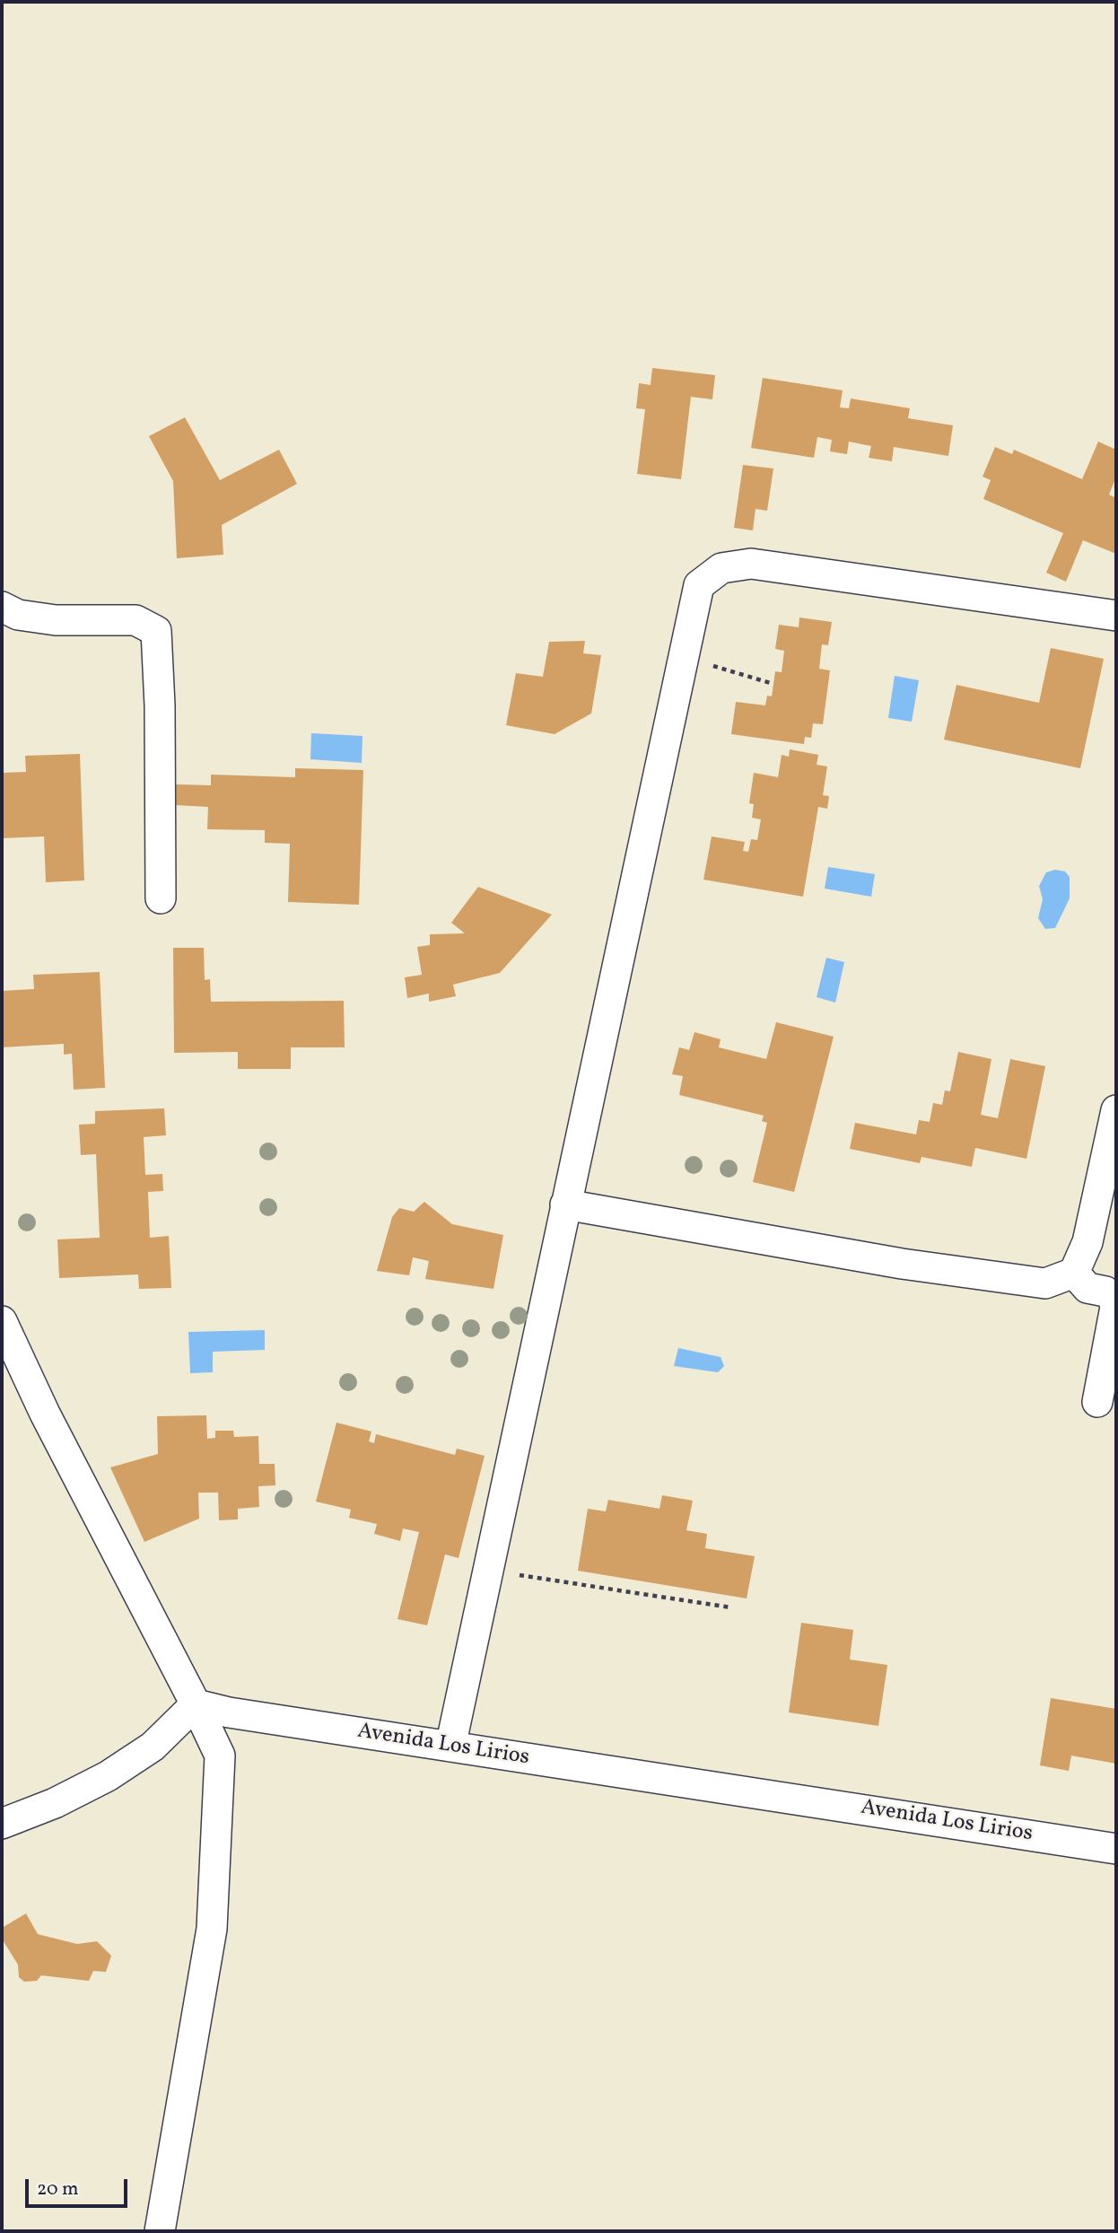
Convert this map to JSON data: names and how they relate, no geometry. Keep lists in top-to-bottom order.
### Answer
{
  "streets": {
    "street": ["Avenida Los Lirios"]
  },
  "scale_bar": "20 m"
}
